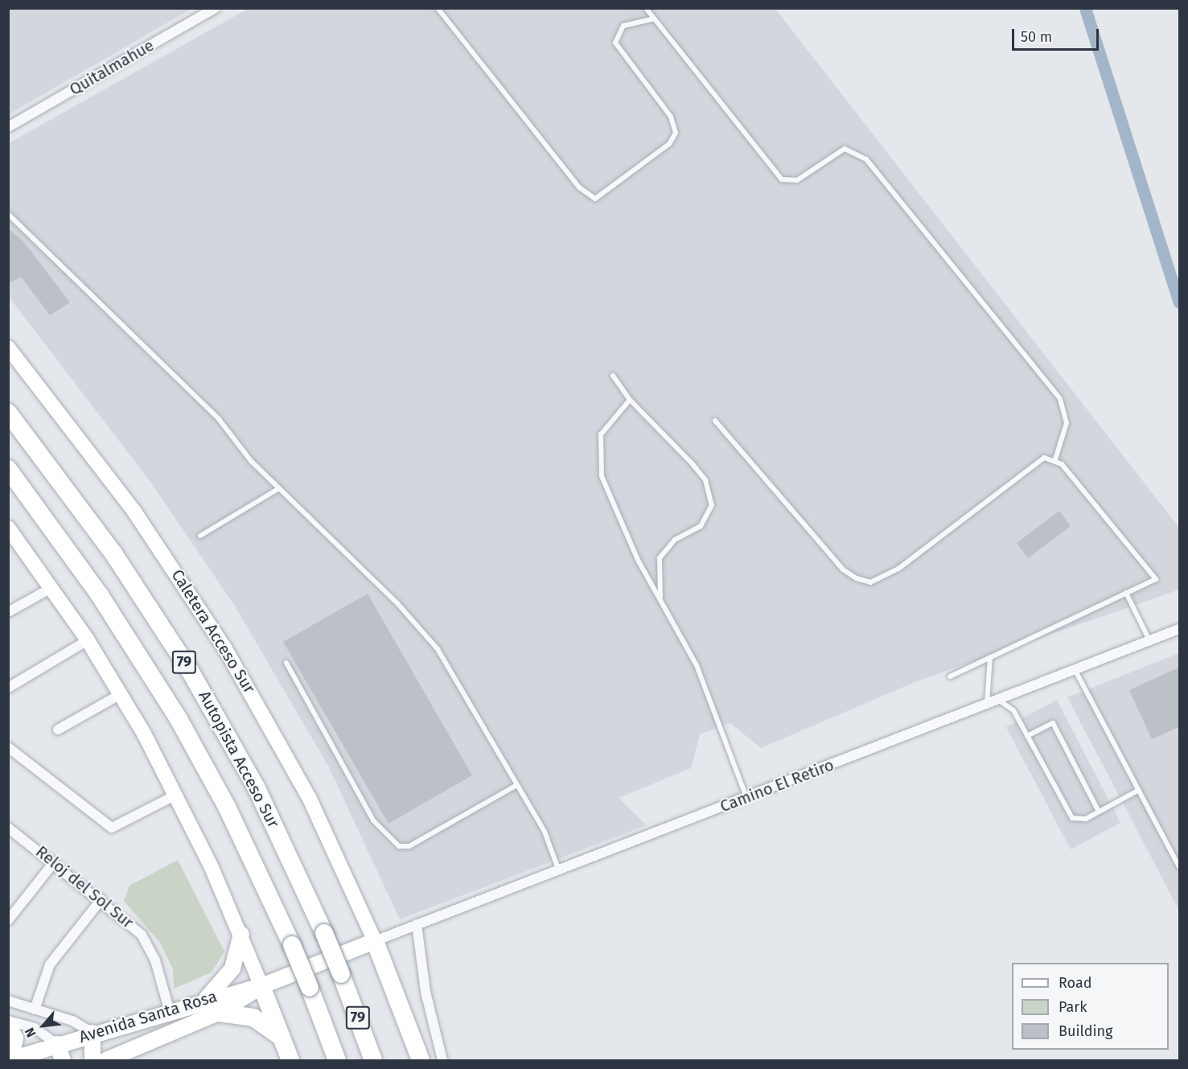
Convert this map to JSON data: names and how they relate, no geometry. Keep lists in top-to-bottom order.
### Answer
{
  "streets": {
    "highway": ["79", "Autopista Acceso Sur"],
    "main road": ["Caletera Acceso Sur", "Avenida Santa Rosa"],
    "street": ["Quitalmahue", "Camino El Retiro", "Reloj del Sol Sur"]
  },
  "crossings": [
    ["Caletera Acceso Sur", "Camino El Retiro"],
    ["Caletera Acceso Sur", "Avenida Santa Rosa"],
    ["Camino El Retiro", "Avenida Santa Rosa"],
    ["Reloj del Sol Sur", "Avenida Santa Rosa"]
  ],
  "legend": ["Road", "Park", "Building"],
  "scale_bar": "50 m",
  "north": "bottom left"
}
